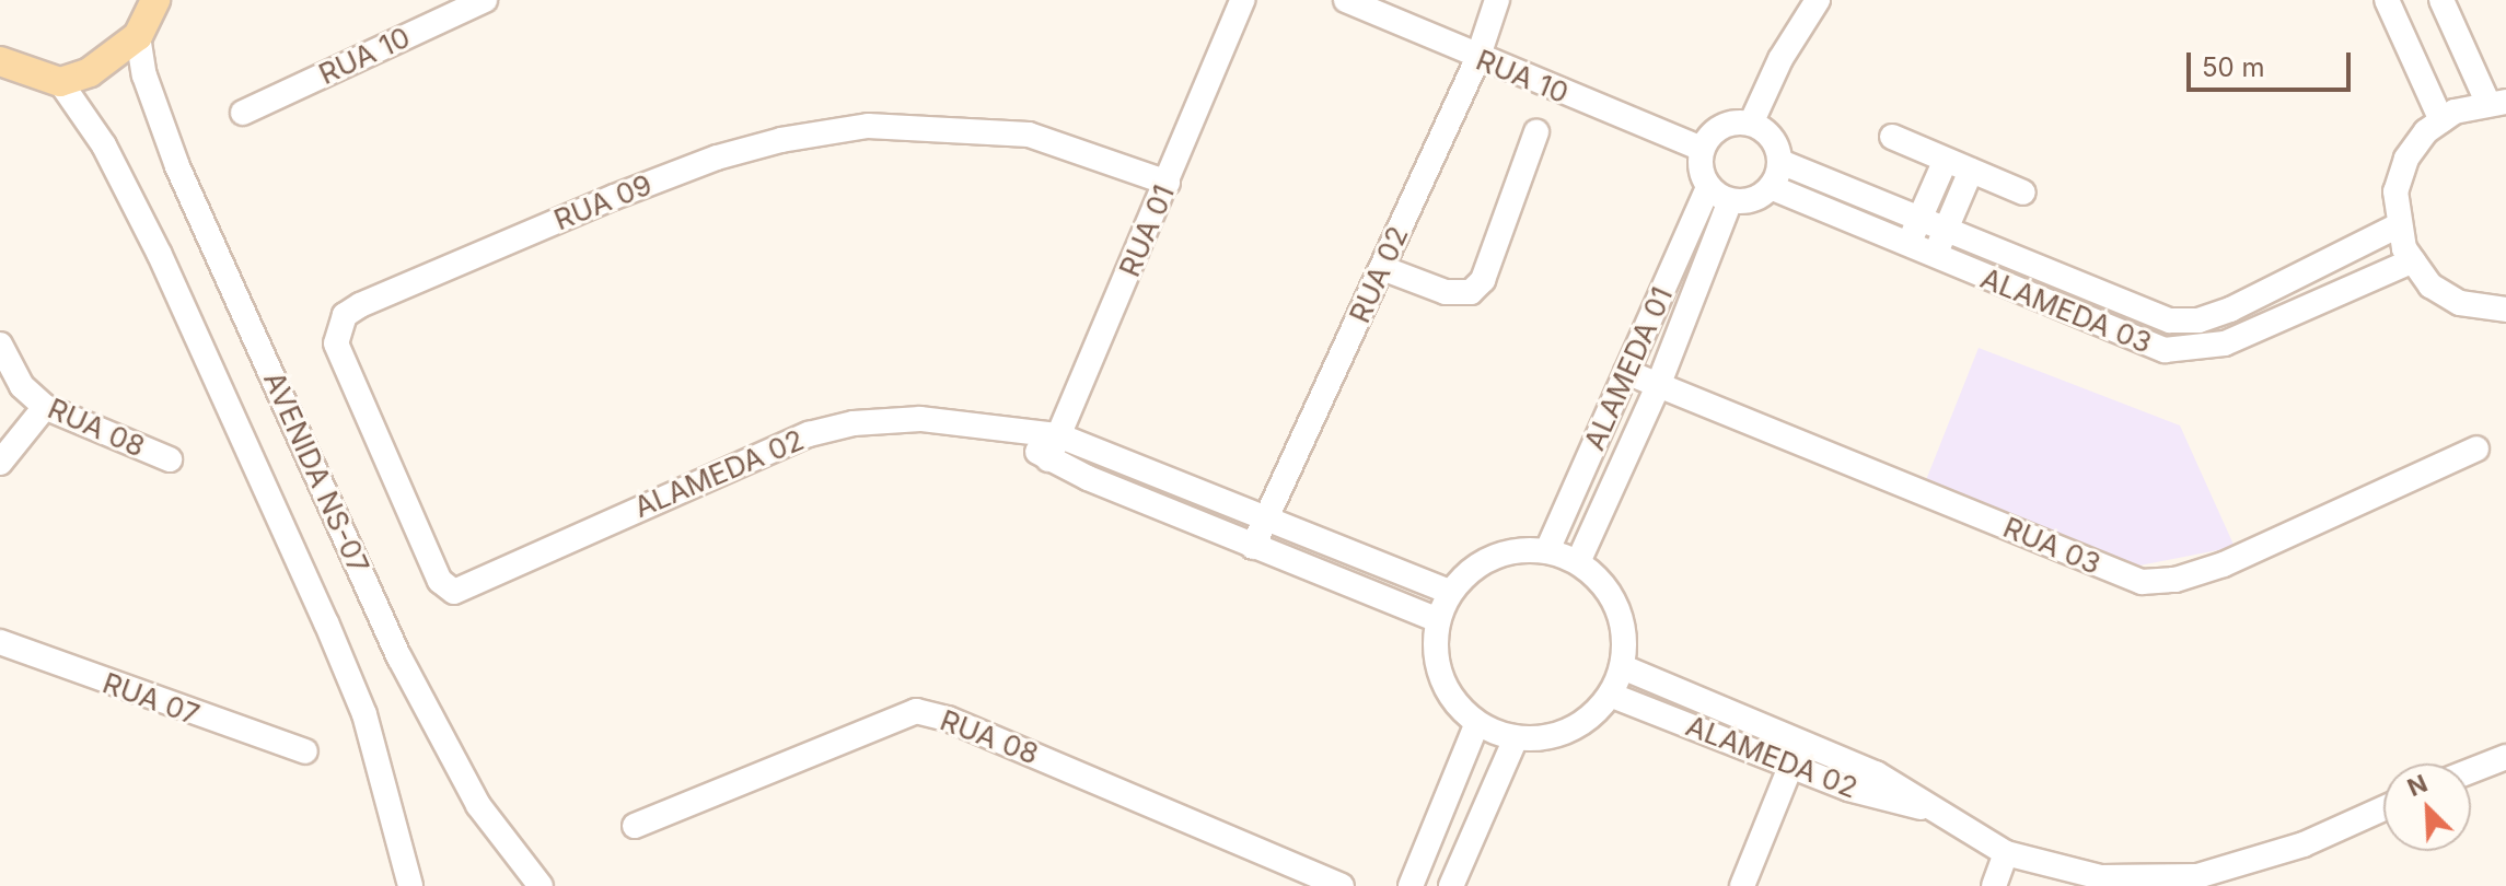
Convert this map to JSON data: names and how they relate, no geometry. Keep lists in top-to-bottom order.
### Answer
{
  "streets": {
    "street": [
      "RUA 10",
      "RUA 09",
      "RUA 01",
      "RUA 02",
      "ALAMEDA 03",
      "ALAMEDA 01",
      "RUA 08",
      "AVENIDA NS-07",
      "ALAMEDA 02",
      "RUA 03",
      "RUA 07"
    ]
  },
  "crossings": [
    ["RUA 10", "RUA 02"],
    ["RUA 10", "ALAMEDA 03"],
    ["RUA 10", "ALAMEDA 01"],
    ["RUA 09", "RUA 01"],
    ["RUA 09", "ALAMEDA 02"],
    ["RUA 01", "ALAMEDA 02"],
    ["RUA 02", "ALAMEDA 02"],
    ["ALAMEDA 03", "ALAMEDA 01"],
    ["ALAMEDA 01", "ALAMEDA 02"],
    ["ALAMEDA 01", "RUA 03"]
  ],
  "scale_bar": "50 m",
  "north": "top left"
}
